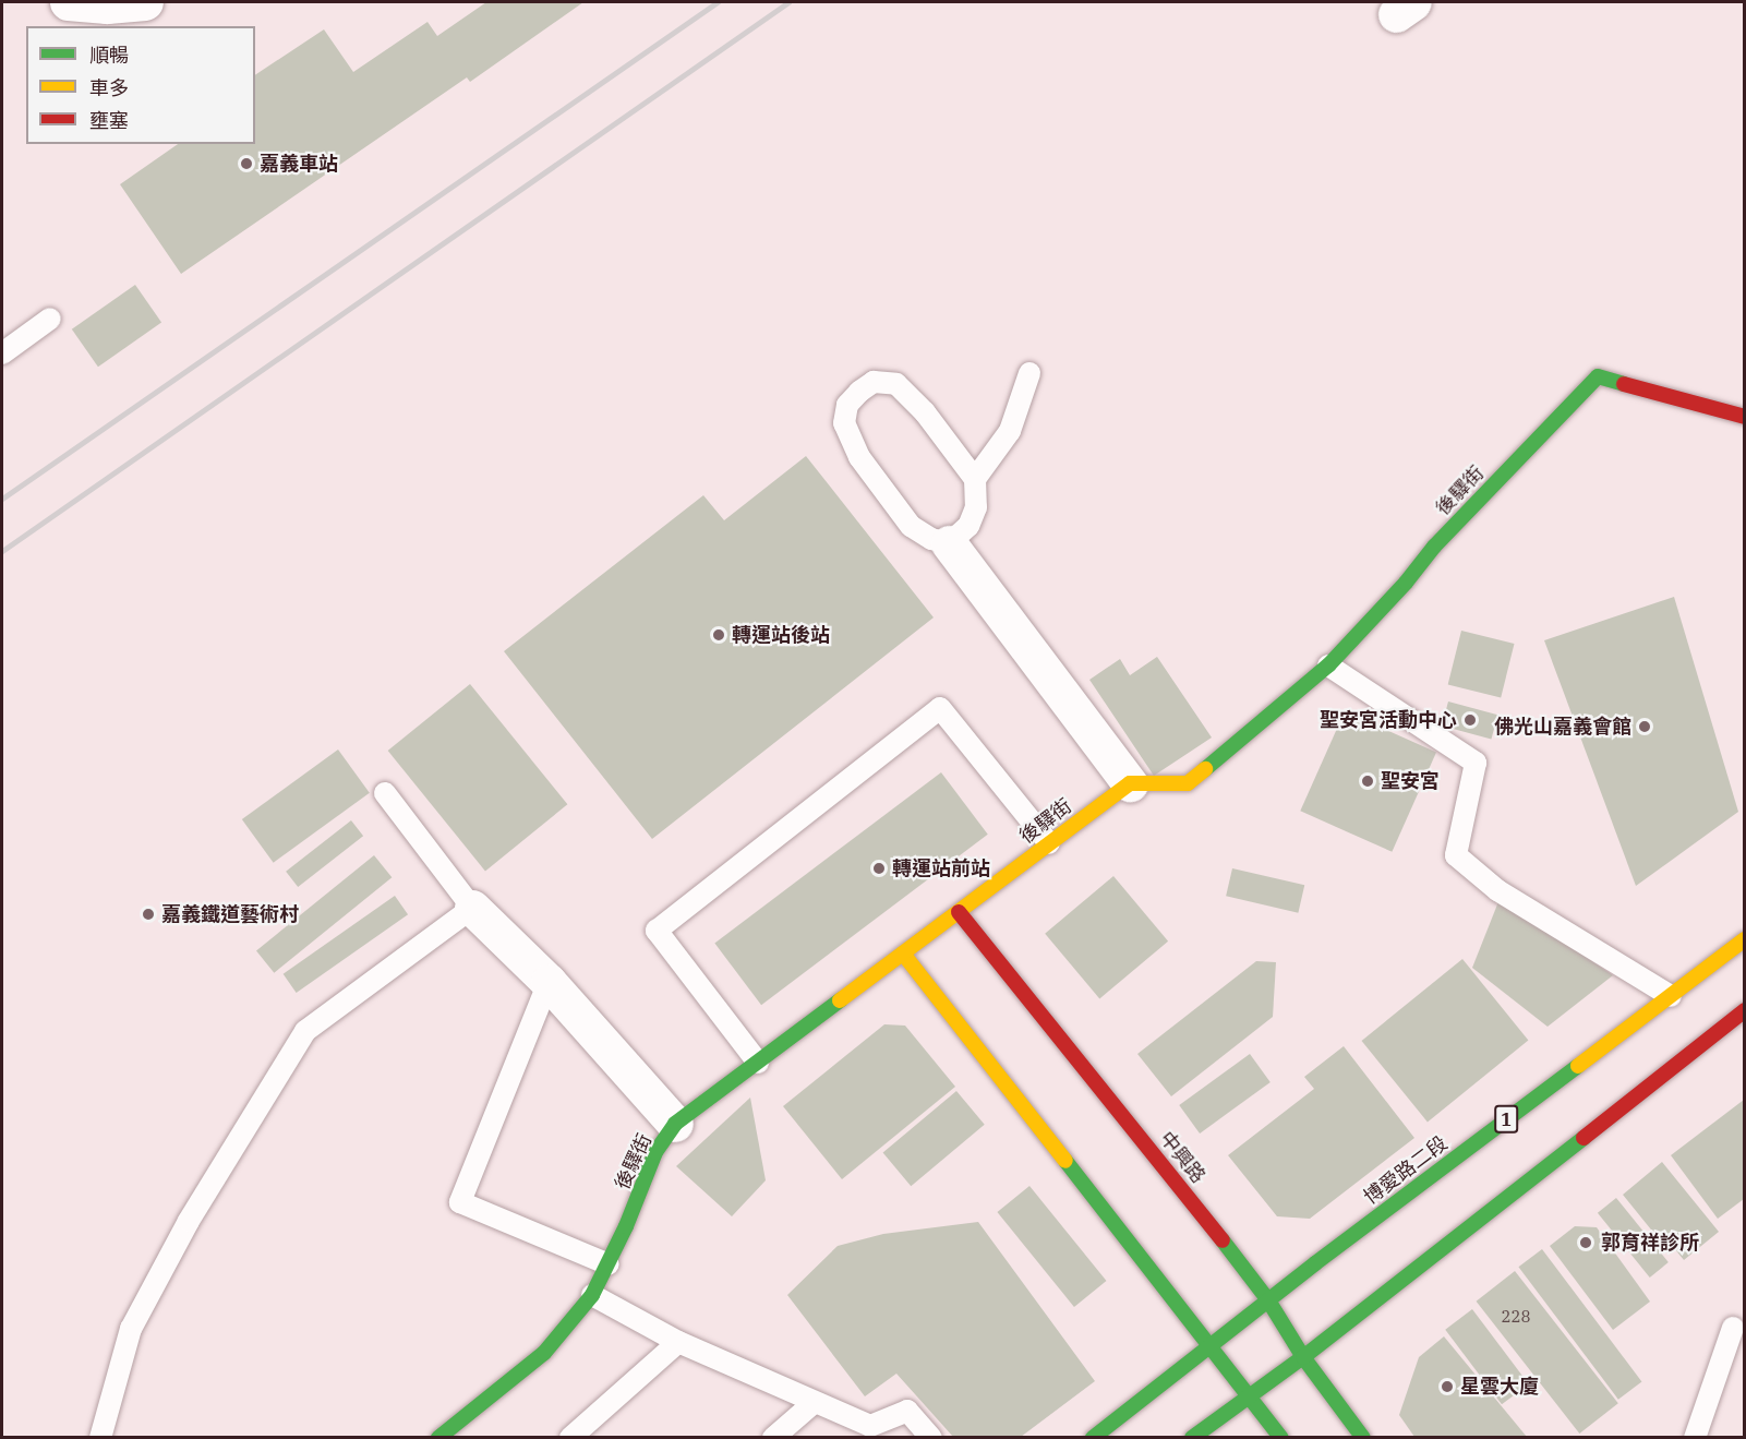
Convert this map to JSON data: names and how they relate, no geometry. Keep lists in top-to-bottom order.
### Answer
{
  "streets": {
    "street": [
      "後驛街",
      "1",
      "中興路",
      "博愛路二段"
    ]
  },
  "crossings": [
    ["後驛街", "中興路"],
    ["中興路", "博愛路二段"]
  ],
  "places": [
    "嘉義車站",
    "轉運站後站",
    "聖安宮活動中心",
    "佛光山嘉義會館",
    "聖安宮",
    "轉運站前站",
    "嘉義鐵道藝術村",
    "郭育祥診所",
    "星雲大廈"
  ],
  "house_numbers": ["228"],
  "legend": ["順暢", "車多", "壅塞"]
}
